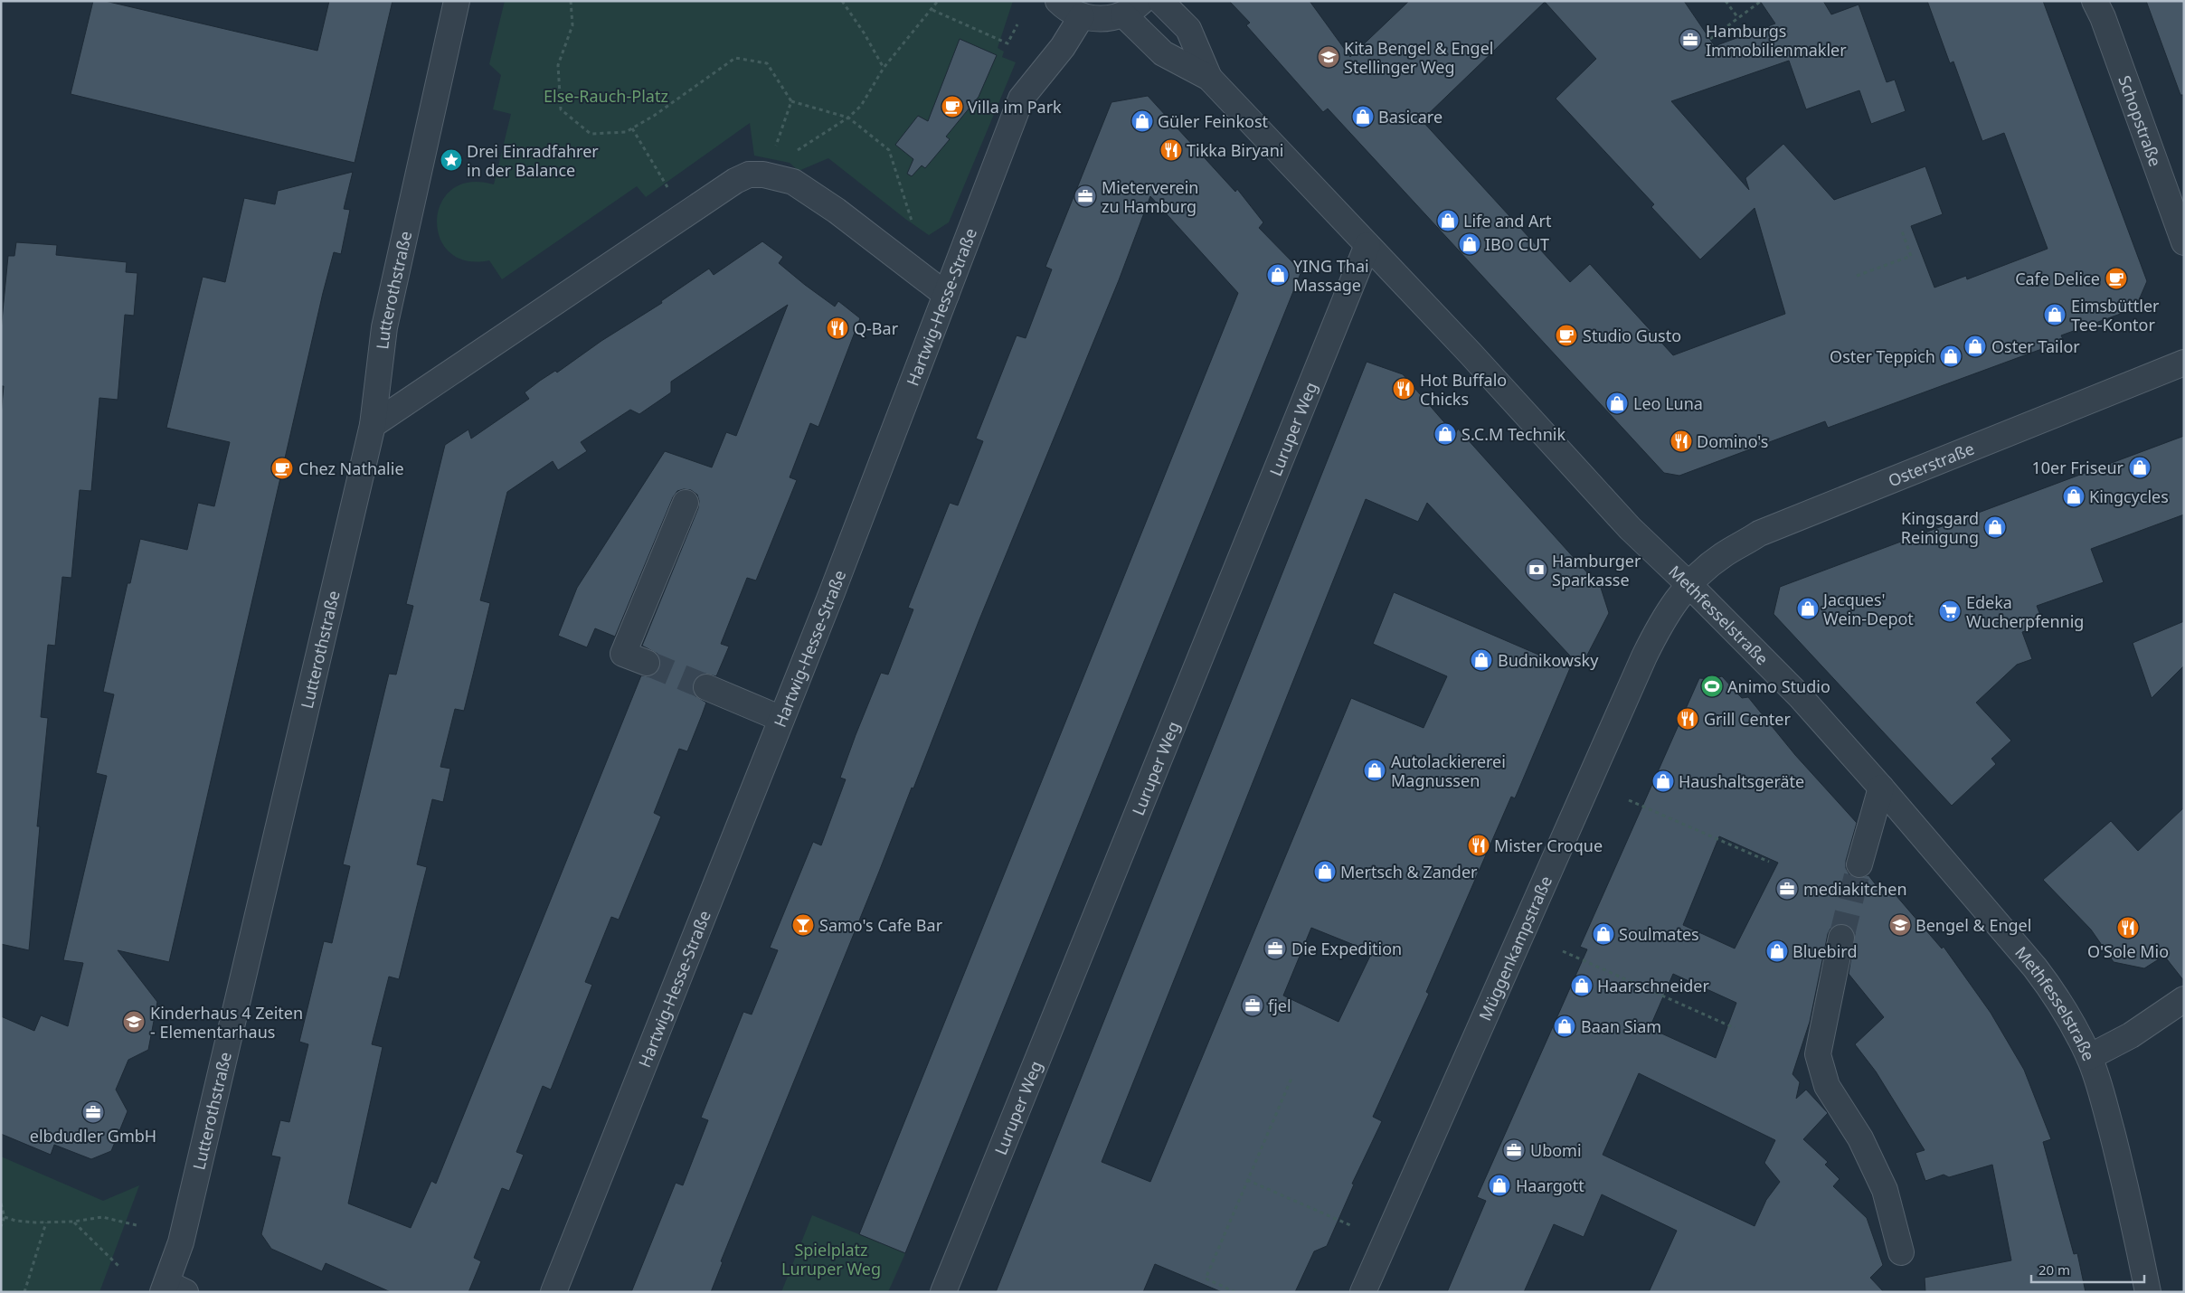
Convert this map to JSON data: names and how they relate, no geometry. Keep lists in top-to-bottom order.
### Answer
{
  "streets": {
    "street": [
      "Schopstraße",
      "Lutterothstraße",
      "Hartwig-Hesse-Straße",
      "Luruper Weg",
      "Osterstraße",
      "Methfesselstraße",
      "Müggenkampstraße"
    ]
  },
  "crossings": [
    ["Hartwig-Hesse-Straße", "Methfesselstraße"],
    ["Luruper Weg", "Methfesselstraße"],
    ["Osterstraße", "Methfesselstraße"],
    ["Osterstraße", "Müggenkampstraße"],
    ["Methfesselstraße", "Müggenkampstraße"]
  ],
  "parks": ["Else-Rauch-Platz", "Spielplatz Luruper Weg"],
  "places": {
    "office": [
      "Hamburgs Immobilienmakler",
      "Mieterverein zu Hamburg",
      "mediakitchen",
      "Die Expedition",
      "fjel",
      "elbdudler GmbH",
      "Ubomi"
    ],
    "school or university": ["Kita Bengel & Engel Stellinger Weg", "Bengel & Engel", "Kinderhaus 4 Zeiten - Elementarhaus"],
    "cafe": [
      "Villa im Park",
      "Cafe Delice",
      "Studio Gusto",
      "Chez Nathalie"
    ],
    "shop": [
      "Basicare",
      "Güler Feinkost",
      "Life and Art",
      "IBO CUT",
      "YING Thai Massage",
      "Eimsbüttler Tee-Kontor",
      "Oster Tailor",
      "Oster Teppich",
      "Leo Luna",
      "S.C.M Technik",
      "10er Friseur",
      "Kingcycles",
      "Kingsgard Reinigung",
      "Jacques' Wein-Depot",
      "Budnikowsky",
      "Autolackiererei Magnussen",
      "Haushaltsgeräte",
      "Mertsch & Zander",
      "Soulmates",
      "Bluebird",
      "Haarschneider",
      "Baan Siam",
      "Haargott"
    ],
    "restaurant": [
      "Tikka Biryani",
      "Q-Bar",
      "Hot Buffalo Chicks",
      "Domino's",
      "Grill Center",
      "Mister Croque",
      "O'Sole Mio"
    ],
    "place": ["Drei Einradfahrer in der Balance"],
    "bank": ["Hamburger Sparkasse"],
    "supermarket": ["Edeka Wucherpfennig"],
    "sports": ["Animo Studio"],
    "bar": ["Samo's Cafe Bar"]
  },
  "scale_bar": "20 m"
}
